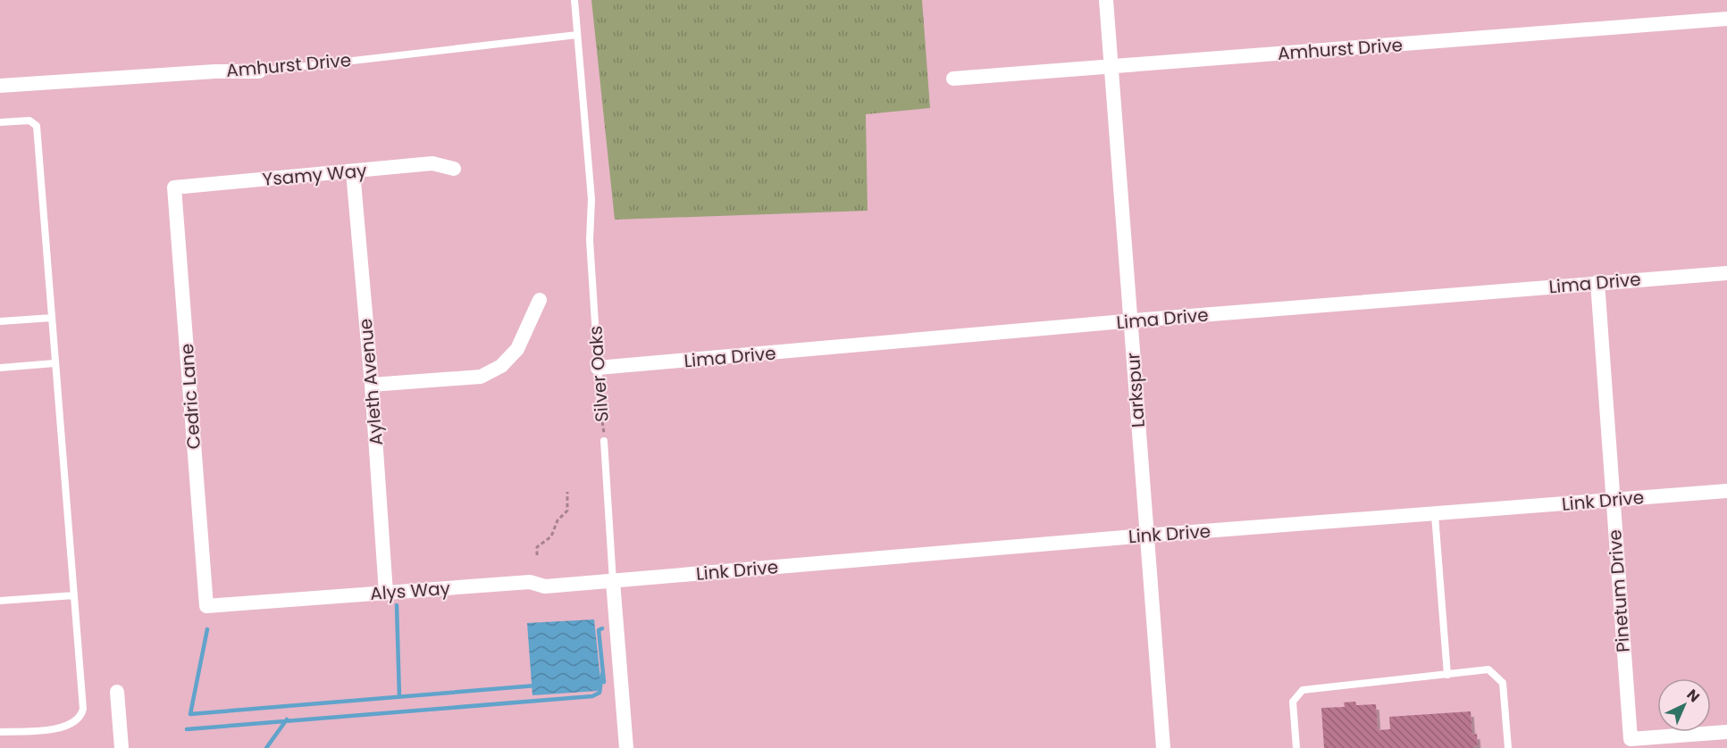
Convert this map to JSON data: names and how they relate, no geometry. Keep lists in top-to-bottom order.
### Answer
{
  "streets": {
    "street": [
      "Amhurst Drive",
      "Ysamy Way",
      "Lima Drive",
      "Silver Oaks",
      "Ayleth Avenue",
      "Larkspur",
      "Cedric Lane",
      "Link Drive",
      "Alys Way",
      "Pinetum Drive"
    ]
  },
  "crossings": [
    ["Amhurst Drive", "Silver Oaks"],
    ["Amhurst Drive", "Larkspur"],
    ["Ysamy Way", "Ayleth Avenue"],
    ["Ysamy Way", "Cedric Lane"],
    ["Lima Drive", "Silver Oaks"],
    ["Lima Drive", "Larkspur"],
    ["Lima Drive", "Pinetum Drive"],
    ["Silver Oaks", "Link Drive"],
    ["Silver Oaks", "Alys Way"],
    ["Ayleth Avenue", "Alys Way"],
    ["Larkspur", "Link Drive"],
    ["Cedric Lane", "Alys Way"],
    ["Link Drive", "Alys Way"],
    ["Link Drive", "Pinetum Drive"]
  ],
  "north": "top right"
}
